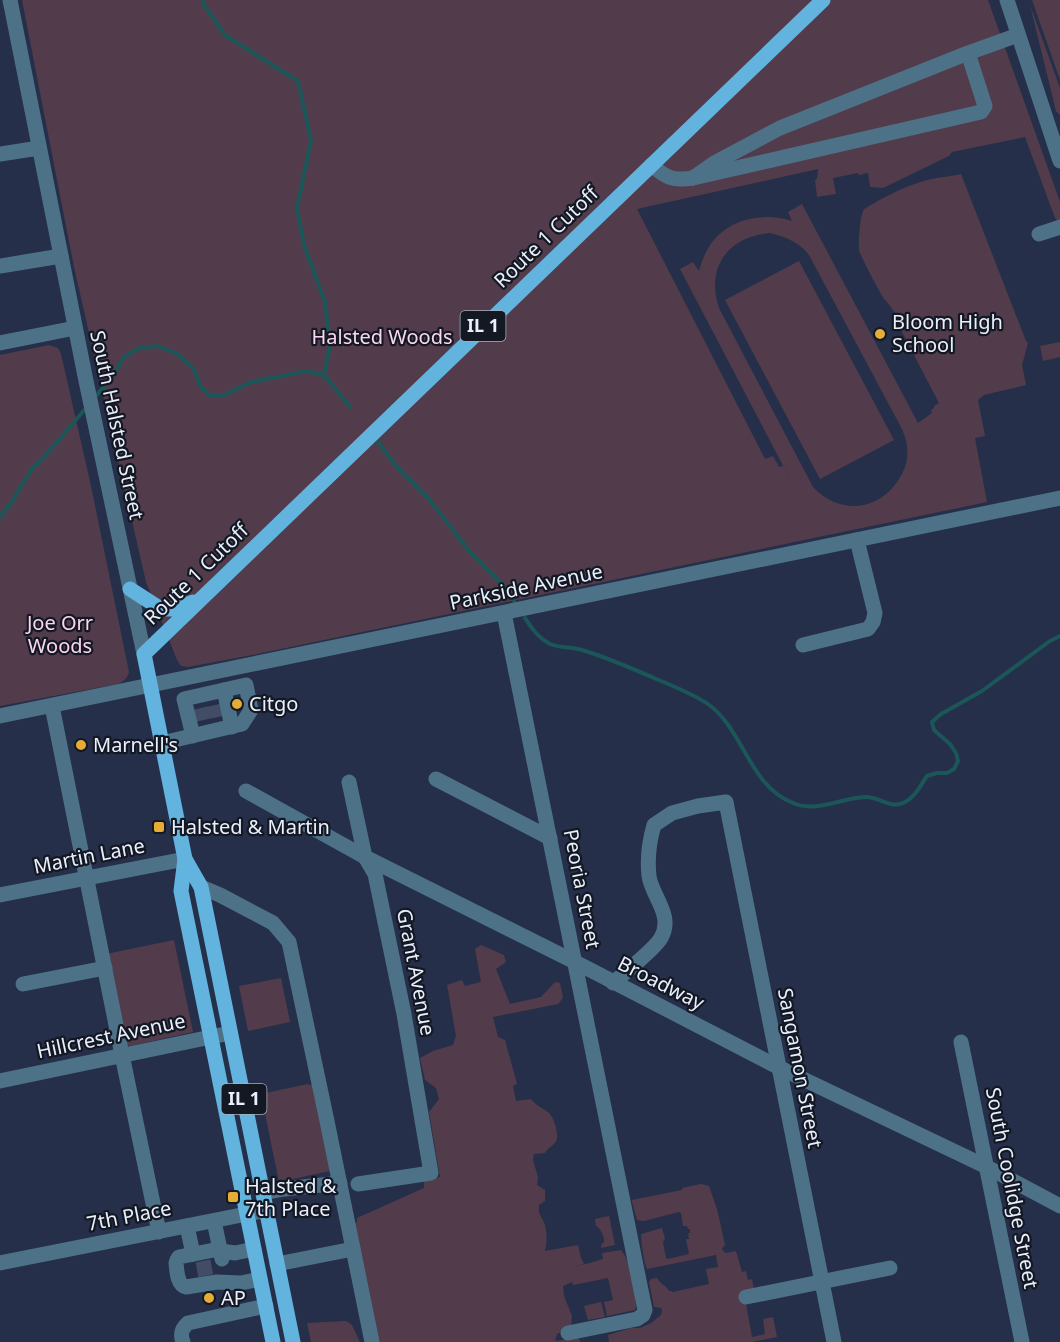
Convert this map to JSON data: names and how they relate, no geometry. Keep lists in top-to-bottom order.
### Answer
{
  "streets": {
    "main road": ["Route 1 Cutoff", "IL 1", "South Halsted Street"],
    "street": [
      "Parkside Avenue",
      "Martin Lane",
      "Peoria Street",
      "Grant Avenue",
      "Broadway",
      "Hillcrest Avenue",
      "Sangamon Street",
      "South Coolidge Street",
      "7th Place"
    ]
  },
  "crossings": [
    ["Route 1 Cutoff", "South Halsted Street"],
    ["South Halsted Street", "Parkside Avenue"],
    ["South Halsted Street", "Martin Lane"],
    ["South Halsted Street", "Hillcrest Avenue"],
    ["South Halsted Street", "7th Place"],
    ["Parkside Avenue", "Peoria Street"],
    ["Peoria Street", "Broadway"],
    ["Grant Avenue", "Broadway"],
    ["Broadway", "Sangamon Street"],
    ["Broadway", "South Coolidge Street"]
  ],
  "parks": ["Halsted Woods", "Joe Orr Woods"],
  "places": {
    "other": [
      "Bloom High School",
      "Citgo",
      "Marnell's",
      "AP"
    ],
    "transit": ["Halsted & Martin", "Halsted & 7th Place"]
  }
}
